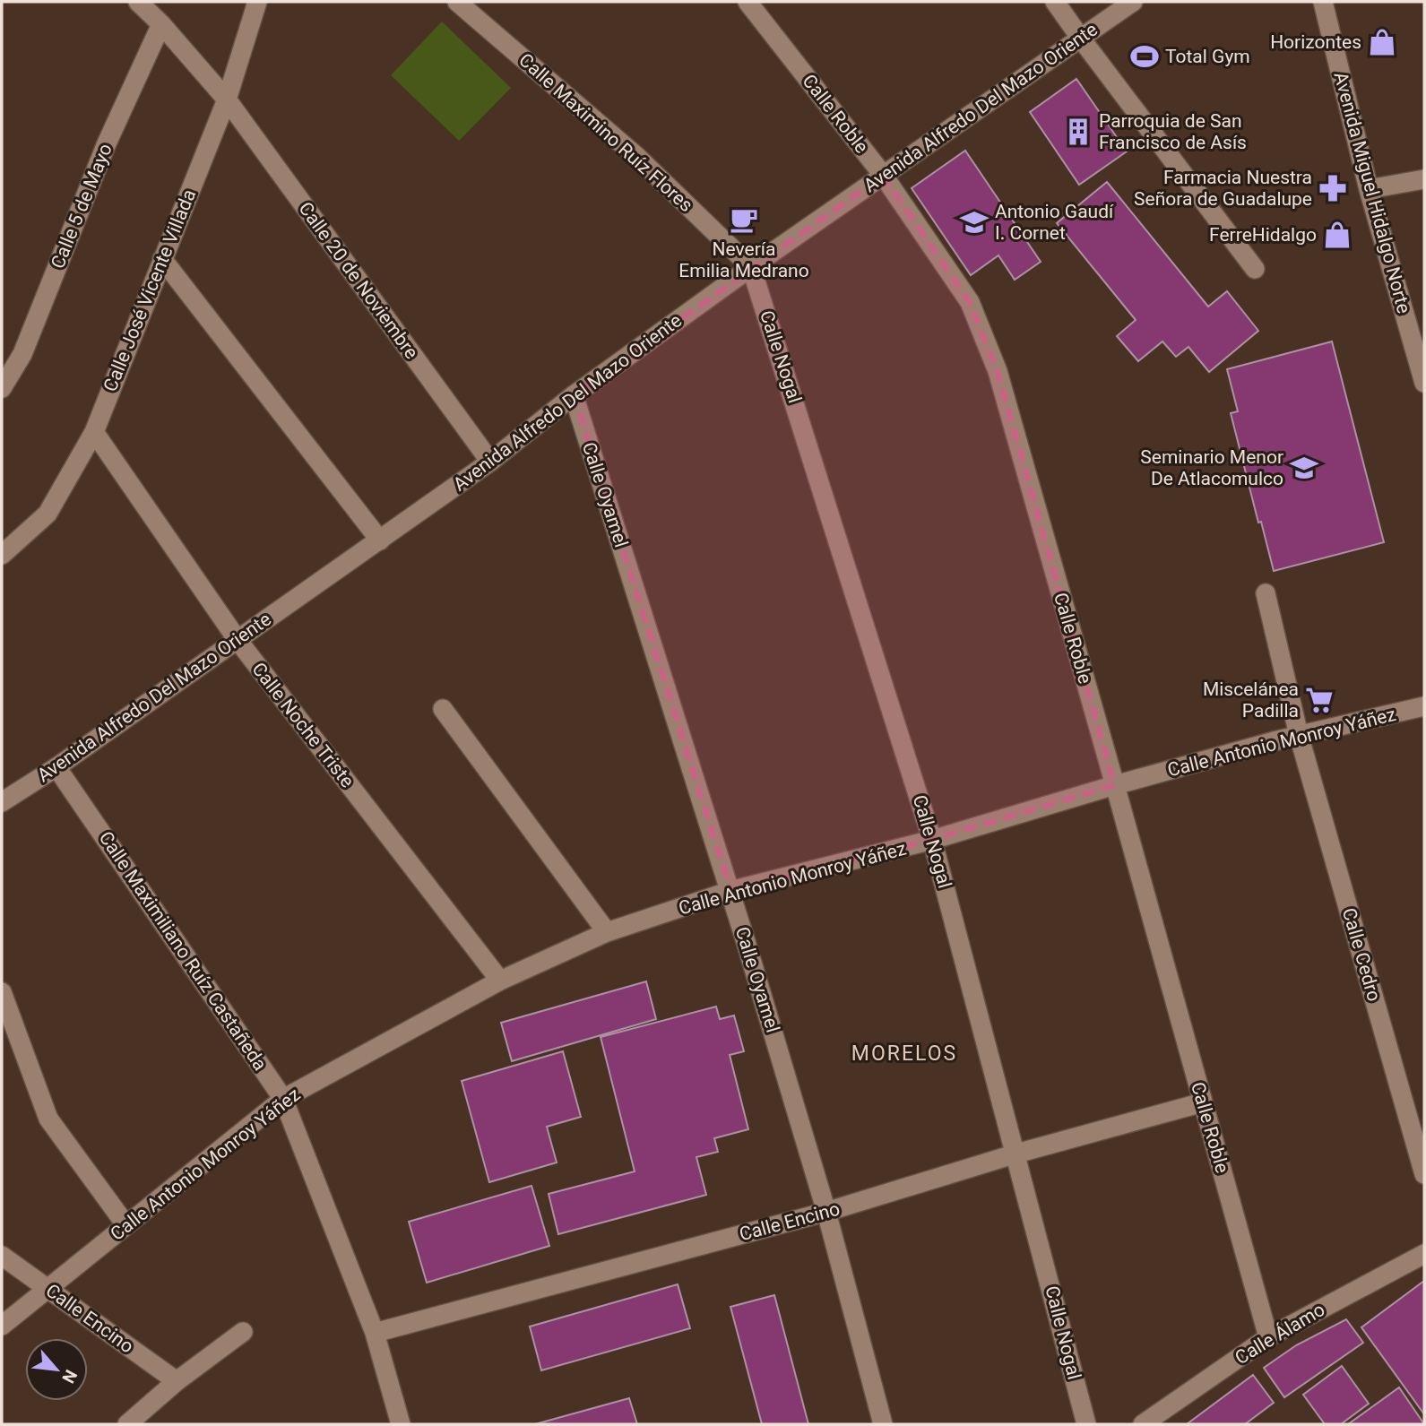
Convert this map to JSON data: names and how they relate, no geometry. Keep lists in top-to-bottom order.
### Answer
{
  "streets": {
    "street": [
      "Avenida Alfredo Del Mazo Oriente",
      "Calle Roble",
      "Calle Maximino Ruíz Flores",
      "Avenida Miguel Hidalgo Norte",
      "Calle 5 de Mayo",
      "Calle 20 de Noviembre",
      "Calle José Vicente Villada",
      "Calle Nogal",
      "Calle Oyamel",
      "Calle Noche Triste",
      "Calle Antonio Monroy Yáñez",
      "Calle Maximiliano Ruíz Castañeda",
      "Calle Cedro",
      "Calle Encino",
      "Calle Álamo"
    ]
  },
  "crossings": [
    ["Avenida Alfredo Del Mazo Oriente", "Calle Roble"],
    ["Avenida Alfredo Del Mazo Oriente", "Calle Maximino Ruíz Flores"],
    ["Avenida Alfredo Del Mazo Oriente", "Calle 20 de Noviembre"],
    ["Avenida Alfredo Del Mazo Oriente", "Calle Nogal"],
    ["Avenida Alfredo Del Mazo Oriente", "Calle Oyamel"],
    ["Avenida Alfredo Del Mazo Oriente", "Calle Noche Triste"],
    ["Avenida Alfredo Del Mazo Oriente", "Calle Maximiliano Ruíz Castañeda"],
    ["Calle Roble", "Calle Antonio Monroy Yáñez"],
    ["Calle Roble", "Calle Encino"],
    ["Calle Roble", "Calle Álamo"],
    ["Calle Maximino Ruíz Flores", "Calle Nogal"],
    ["Calle 5 de Mayo", "Calle 20 de Noviembre"],
    ["Calle 20 de Noviembre", "Calle José Vicente Villada"],
    ["Calle José Vicente Villada", "Calle Noche Triste"],
    ["Calle Nogal", "Calle Antonio Monroy Yáñez"],
    ["Calle Nogal", "Calle Encino"],
    ["Calle Oyamel", "Calle Antonio Monroy Yáñez"],
    ["Calle Oyamel", "Calle Encino"],
    ["Calle Noche Triste", "Calle Antonio Monroy Yáñez"],
    ["Calle Antonio Monroy Yáñez", "Calle Maximiliano Ruíz Castañeda"],
    ["Calle Antonio Monroy Yáñez", "Calle Cedro"],
    ["Calle Antonio Monroy Yáñez", "Calle Encino"],
    ["Calle Maximiliano Ruíz Castañeda", "Calle Encino"]
  ],
  "districts": ["MORELOS"],
  "places": {
    "shop": ["Horizontes", "FerreHidalgo"],
    "sports": ["Total Gym"],
    "building": ["Parroquia de San Francisco de Asís"],
    "pharmacy": ["Farmacia Nuestra Señora de Guadalupe"],
    "cafe": ["Nevería Emilia Medrano"],
    "school or university": ["Antonio Gaudí I. Cornet", "Seminario Menor De Atlacomulco"],
    "supermarket": ["Miscelánea Padilla"]
  },
  "north": "bottom right"
}
